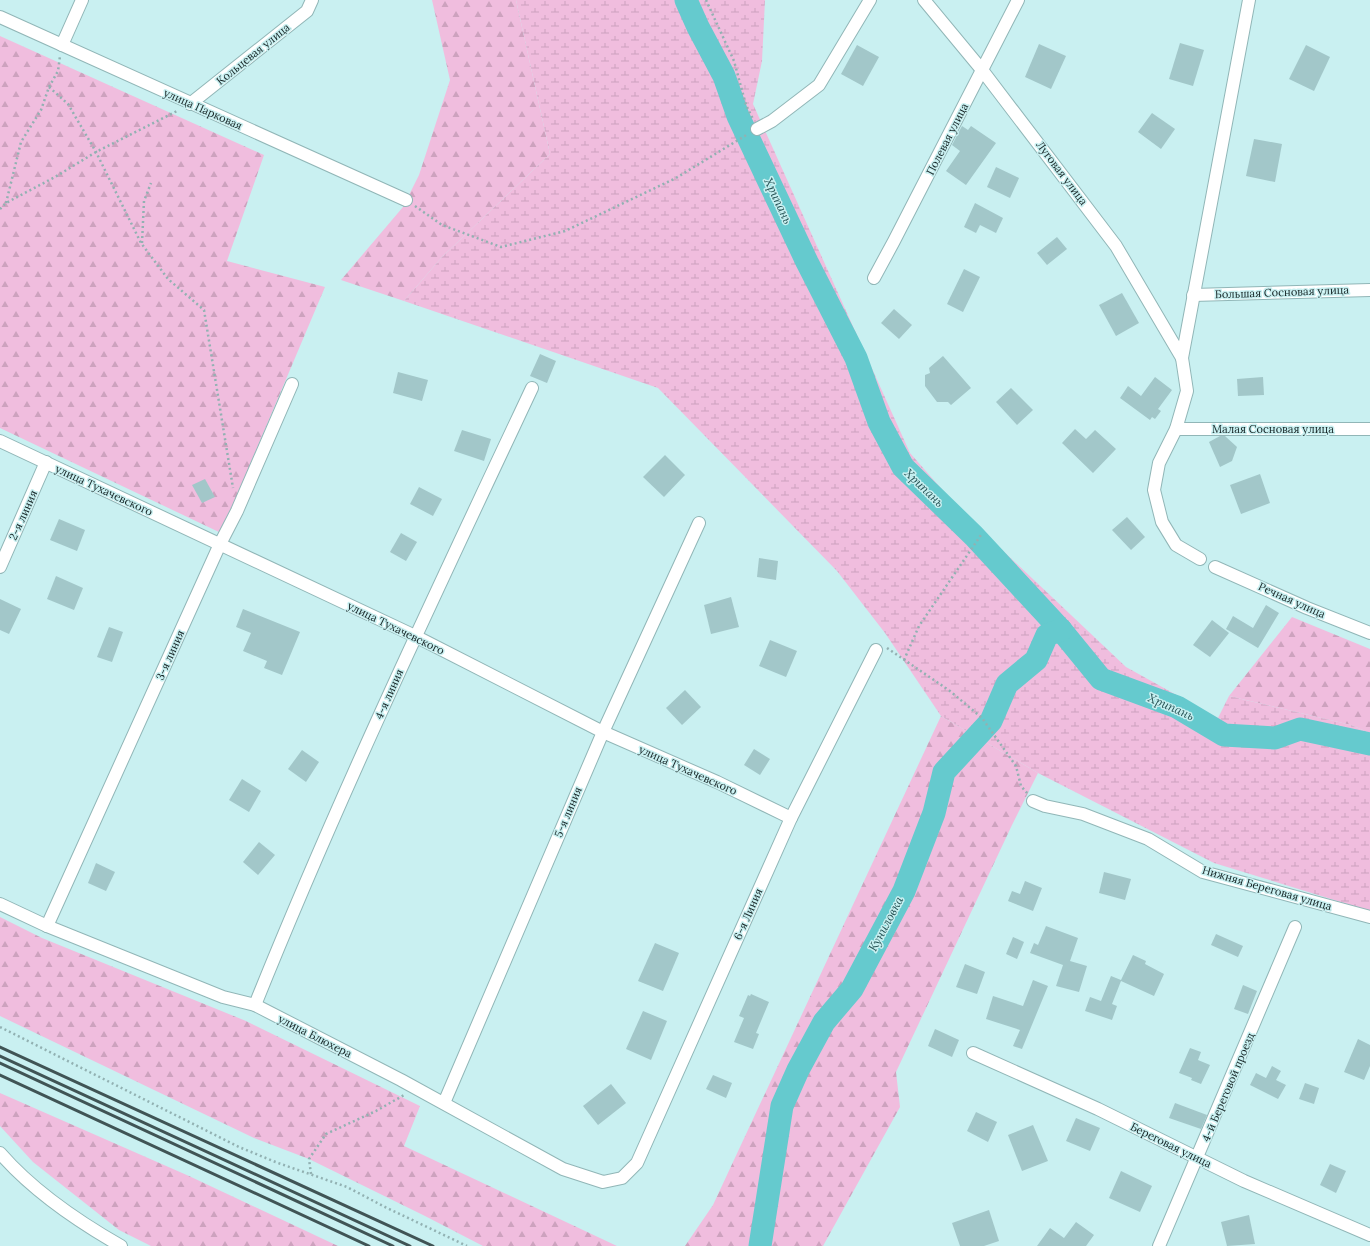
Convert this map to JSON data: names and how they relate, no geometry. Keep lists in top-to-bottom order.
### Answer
{
  "streets": {
    "street": [
      "Кольцевая улица",
      "улица Парковая",
      "Полевая улица",
      "Луговая улица",
      "Большая Сосновая улица",
      "Малая Сосновая улица",
      "улица Тухачевского",
      "2-я линия",
      "Речная улица",
      "3-я линия",
      "4-я линия",
      "5-я линия",
      "Нижняя Береговая улица",
      "6-я Линия",
      "улица Блюхера",
      "4-й Береговой проезд",
      "Береговая улица"
    ]
  },
  "crossings": [
    ["Кольцевая улица", "улица Парковая"],
    ["Полевая улица", "Луговая улица"],
    ["улица Тухачевского", "2-я линия"],
    ["улица Тухачевского", "3-я линия"],
    ["улица Тухачевского", "4-я линия"],
    ["улица Тухачевского", "5-я линия"],
    ["улица Тухачевского", "6-я Линия"],
    ["3-я линия", "улица Блюхера"],
    ["4-я линия", "улица Блюхера"],
    ["5-я линия", "улица Блюхера"],
    ["6-я Линия", "улица Блюхера"],
    ["4-й Береговой проезд", "Береговая улица"]
  ],
  "water": ["Хрипань", "Куниловка"]
}
